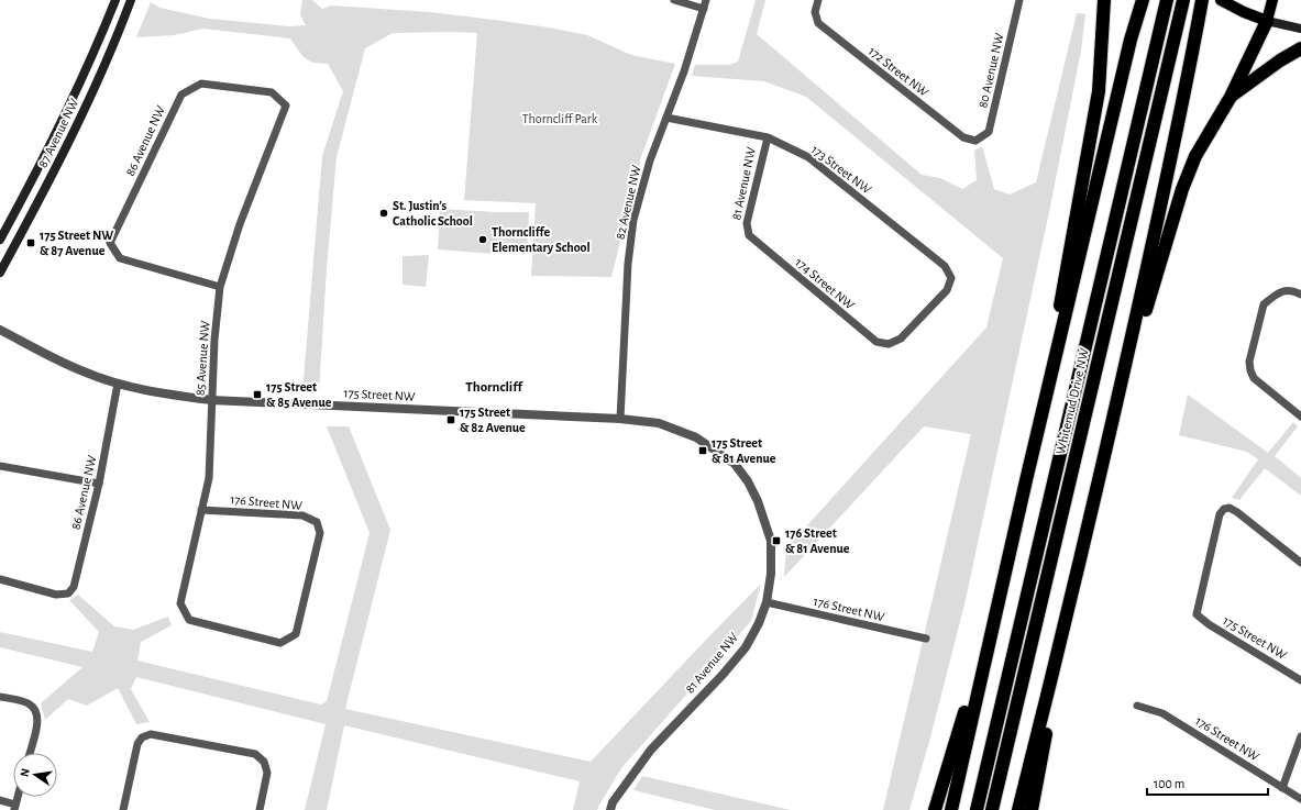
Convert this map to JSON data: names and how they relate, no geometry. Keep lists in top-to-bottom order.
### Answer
{
  "streets": {
    "highway": ["Whitemud Drive NW"],
    "main road": ["87 Avenue NW"],
    "street": [
      "80 Avenue NW",
      "172 Street NW",
      "86 Avenue NW",
      "173 Street NW",
      "81 Avenue NW",
      "82 Avenue NW",
      "174 Street NW",
      "85 Avenue NW",
      "175 Street NW",
      "176 Street NW"
    ]
  },
  "crossings": [
    ["80 Avenue NW", "172 Street NW"],
    ["86 Avenue NW", "85 Avenue NW"],
    ["86 Avenue NW", "175 Street NW"],
    ["173 Street NW", "81 Avenue NW"],
    ["173 Street NW", "82 Avenue NW"],
    ["173 Street NW", "174 Street NW"],
    ["81 Avenue NW", "174 Street NW"],
    ["81 Avenue NW", "175 Street NW"],
    ["81 Avenue NW", "176 Street NW"],
    ["82 Avenue NW", "175 Street NW"],
    ["85 Avenue NW", "175 Street NW"],
    ["85 Avenue NW", "176 Street NW"]
  ],
  "districts": ["Thorncliff"],
  "parks": ["Thorncliff Park"],
  "places": {
    "other": ["St. Justin’s Catholic School", "Thorncliffe Elementary School"],
    "transit": [
      "175 Street NW & 87 Avenue",
      "175 Street & 85 Avenue",
      "175 Street & 82 Avenue",
      "175 Street & 81 Avenue",
      "176 Street & 81 Avenue"
    ]
  },
  "scale_bar": "100 m",
  "north": "left"
}
